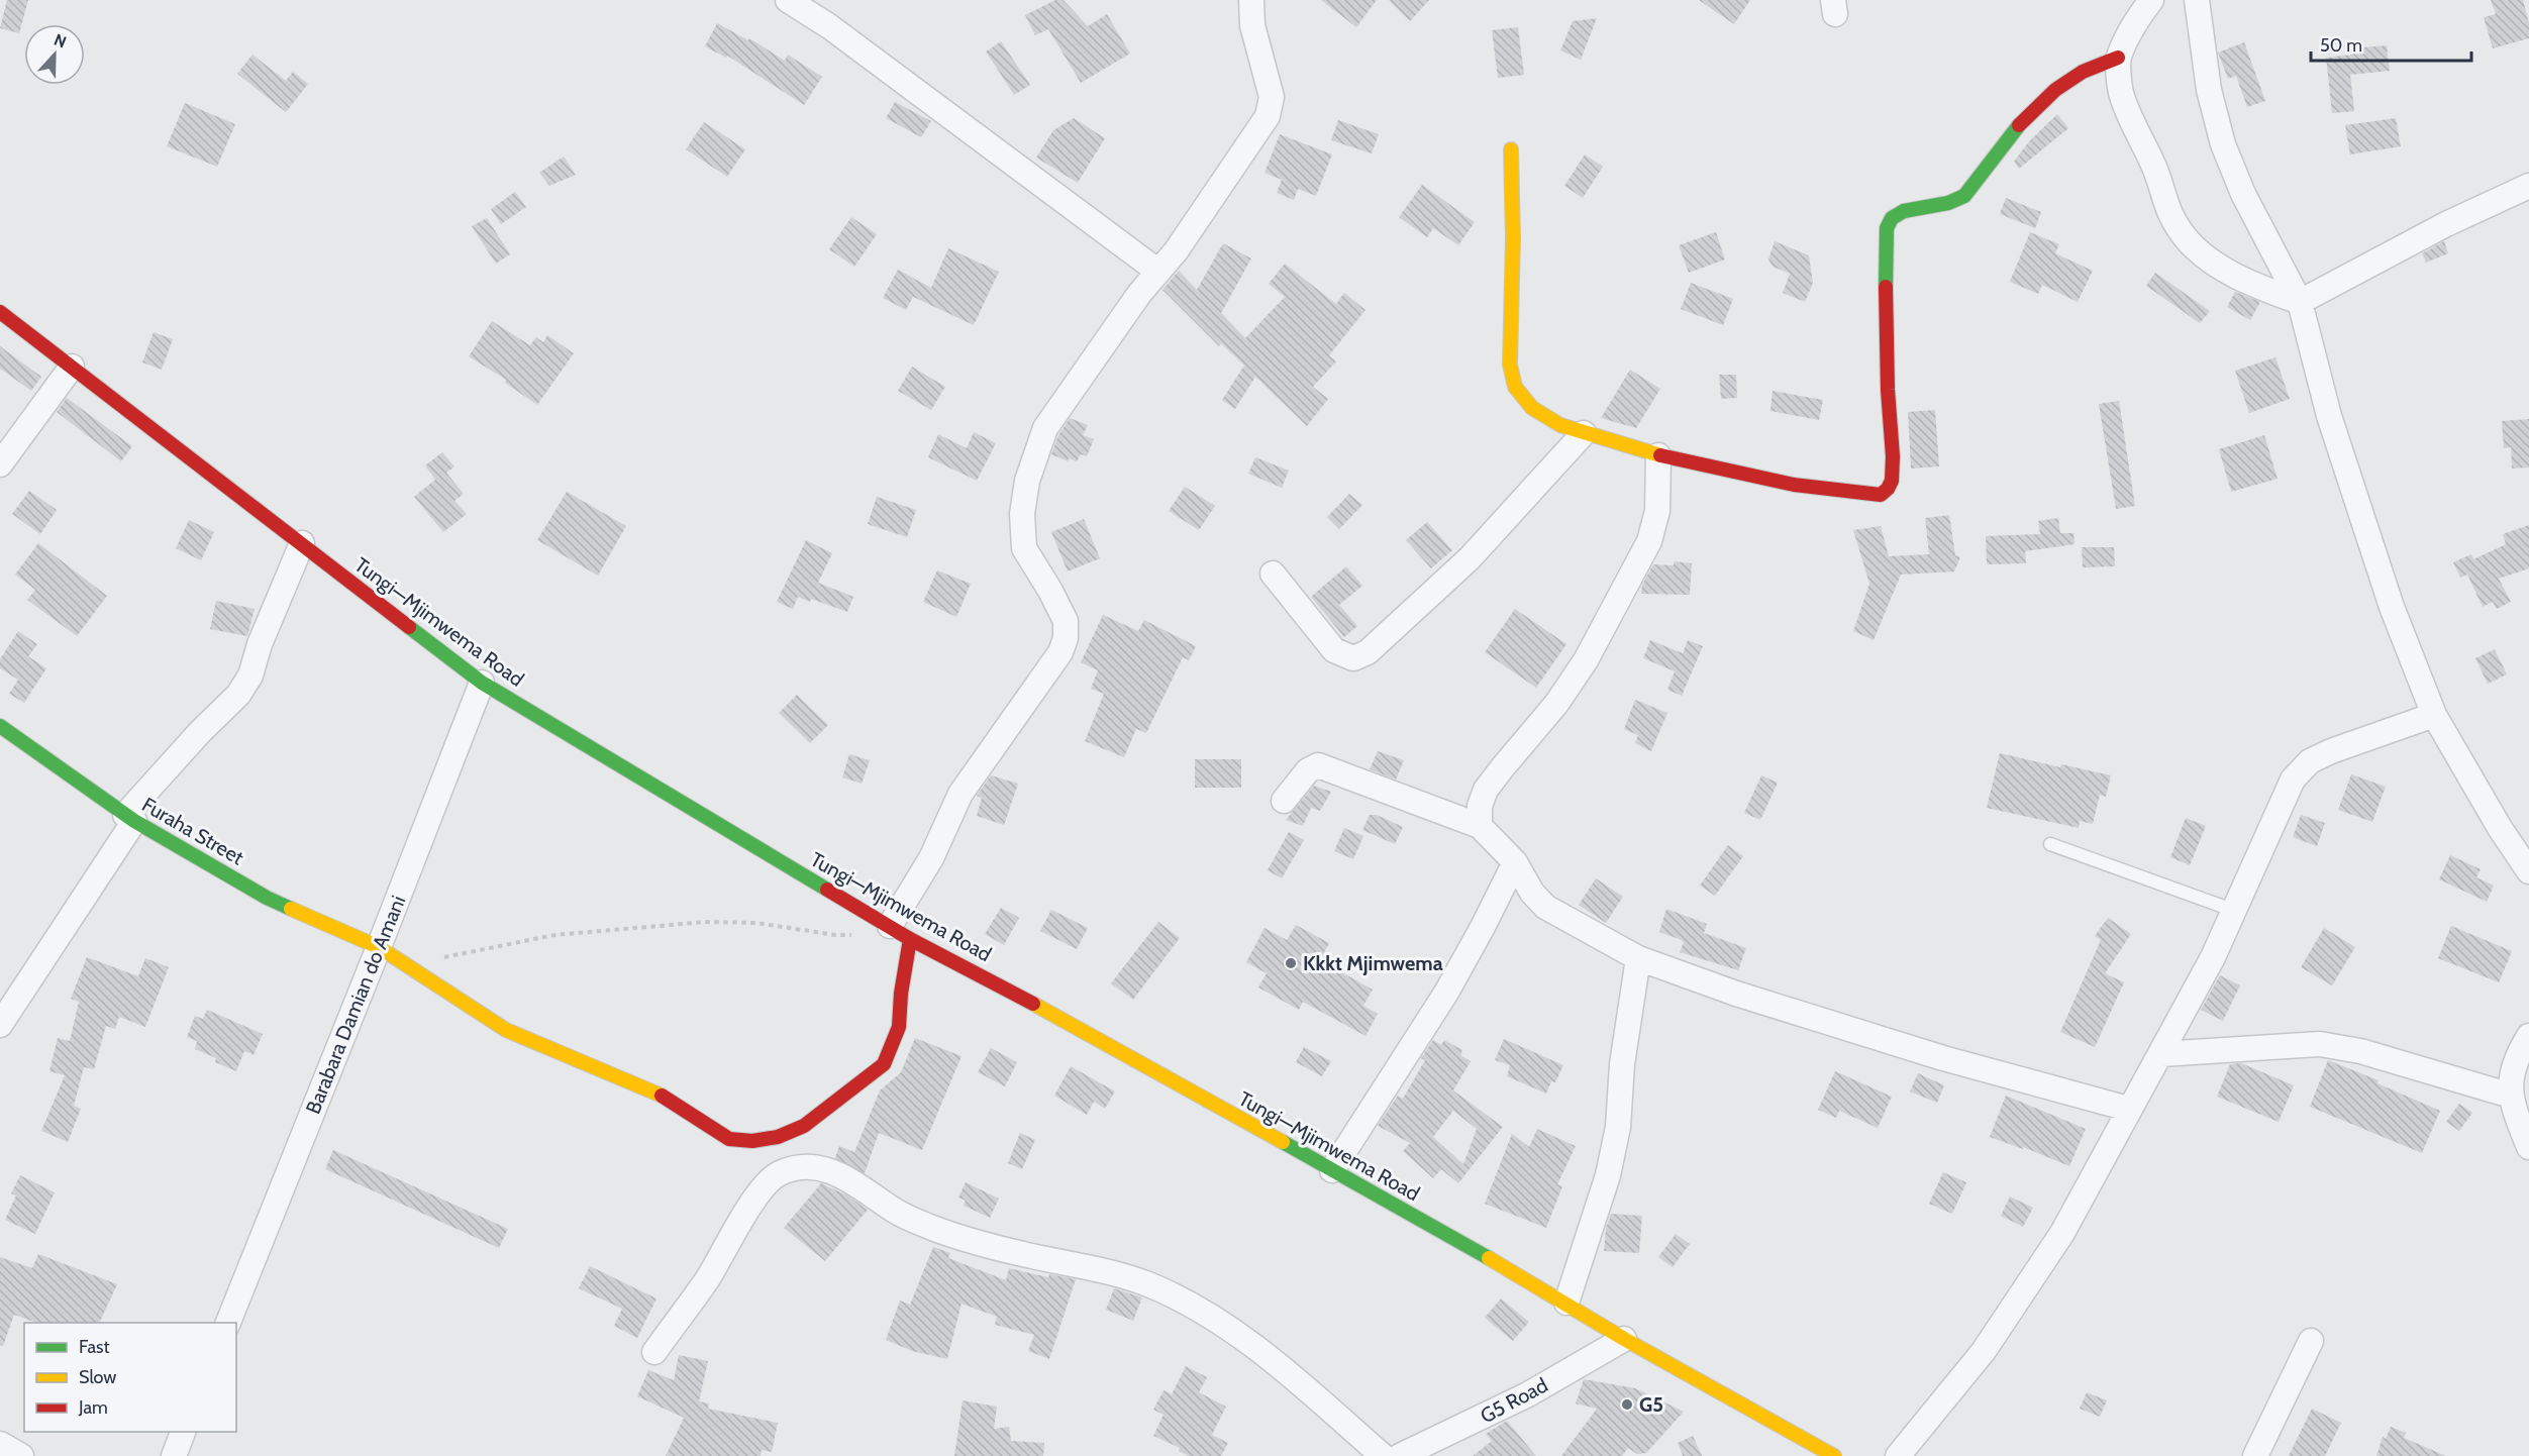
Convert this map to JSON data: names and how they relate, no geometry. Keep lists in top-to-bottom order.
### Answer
{
  "streets": {
    "street": [
      "Tungi—Mjimwema Road",
      "Furaha Street",
      "Barabara Damian do Amani",
      "G5 Road"
    ]
  },
  "crossings": [
    ["Tungi—Mjimwema Road", "Furaha Street"],
    ["Tungi—Mjimwema Road", "Barabara Damian do Amani"],
    ["Tungi—Mjimwema Road", "G5 Road"],
    ["Furaha Street", "Barabara Damian do Amani"]
  ],
  "places": ["Kkkt Mjimwema", "G5"],
  "legend": ["Fast", "Slow", "Jam"],
  "scale_bar": "50 m",
  "north": "top"
}
